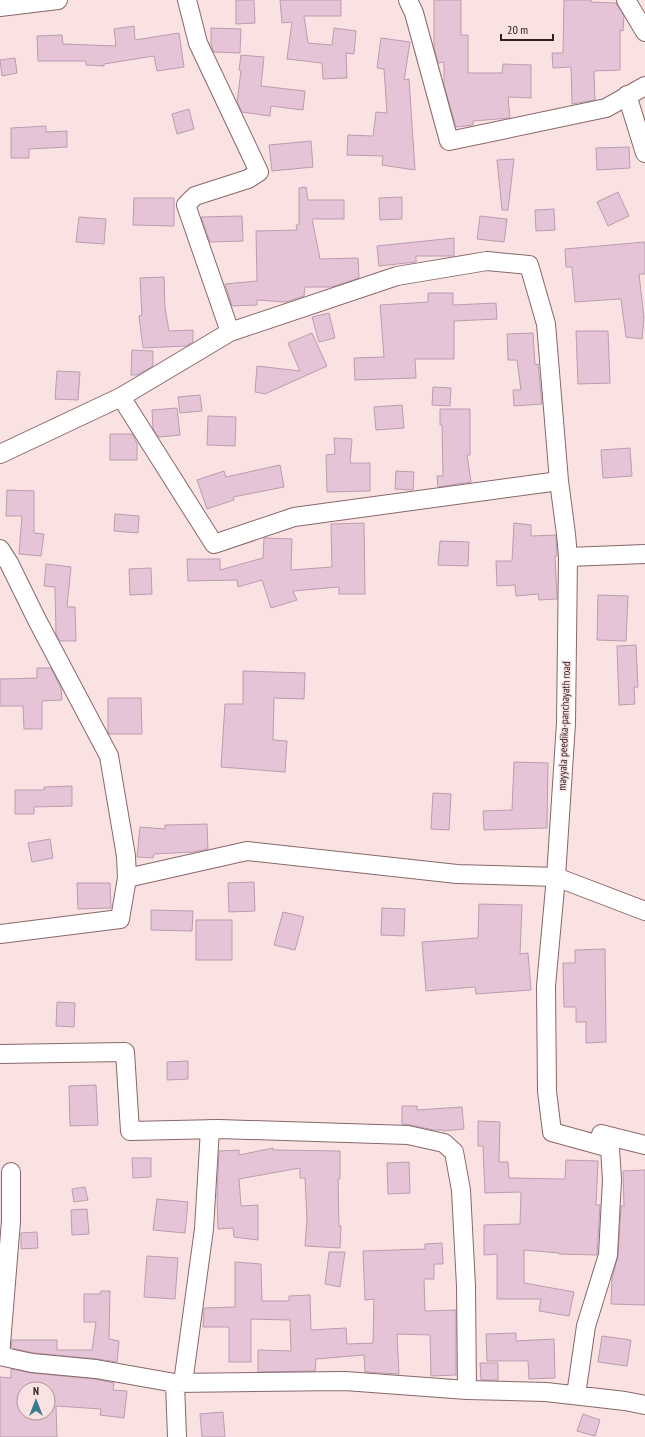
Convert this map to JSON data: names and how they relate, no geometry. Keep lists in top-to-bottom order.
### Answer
{
  "streets": {
    "street": ["mayyala peedika-panchayath road"]
  },
  "scale_bar": "20 m",
  "north": "top"
}
